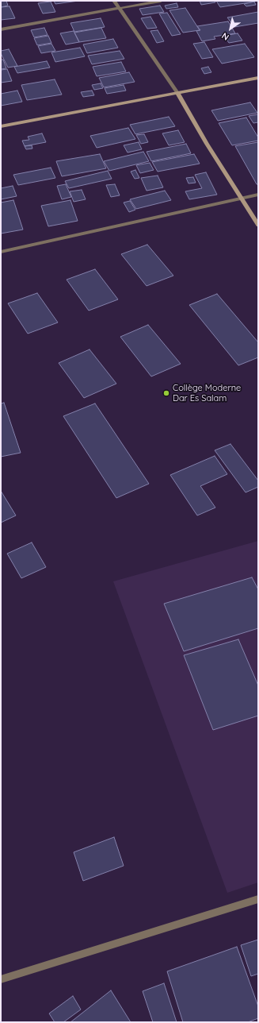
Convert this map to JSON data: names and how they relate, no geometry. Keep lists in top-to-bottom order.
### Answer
{
  "places": ["Collège Moderne Dar Es Salam"],
  "north": "bottom left"
}
